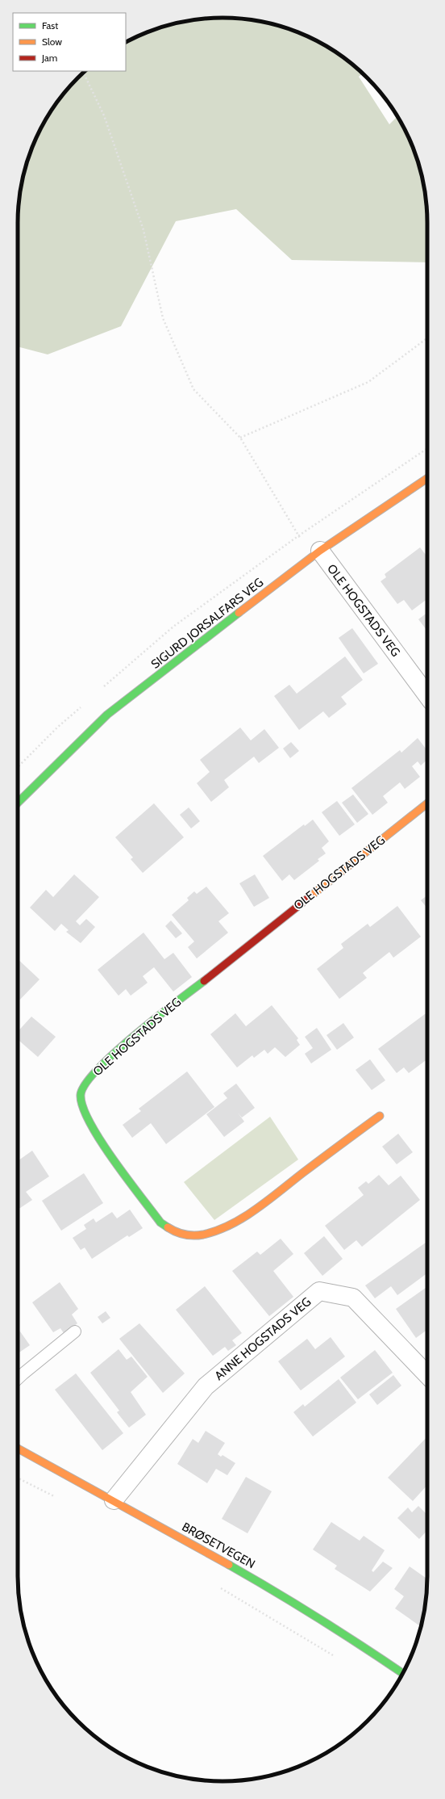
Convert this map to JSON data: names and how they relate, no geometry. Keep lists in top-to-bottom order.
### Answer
{
  "streets": {
    "street": [
      "OLE HOGSTADS VEG",
      "SIGURD JORSALFARS VEG",
      "ANNE HOGSTADS VEG",
      "BRØSETVEGEN"
    ]
  },
  "crossings": [
    ["OLE HOGSTADS VEG", "SIGURD JORSALFARS VEG"],
    ["ANNE HOGSTADS VEG", "BRØSETVEGEN"]
  ],
  "legend": ["Fast", "Slow", "Jam"]
}
